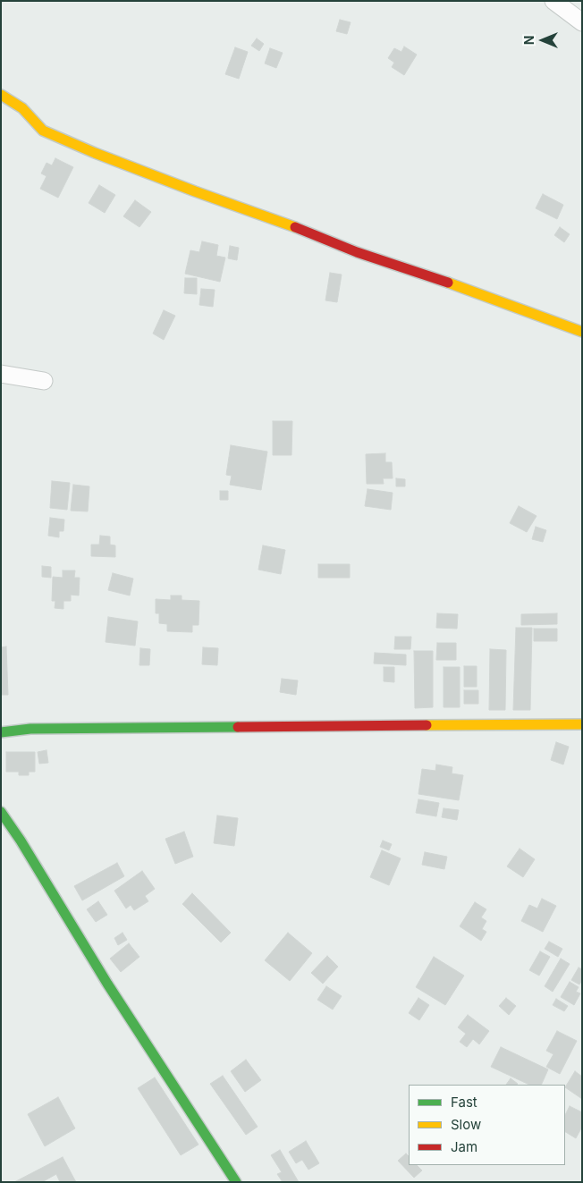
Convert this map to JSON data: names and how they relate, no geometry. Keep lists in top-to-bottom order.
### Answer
{
  "legend": ["Fast", "Slow", "Jam"],
  "north": "left"
}
